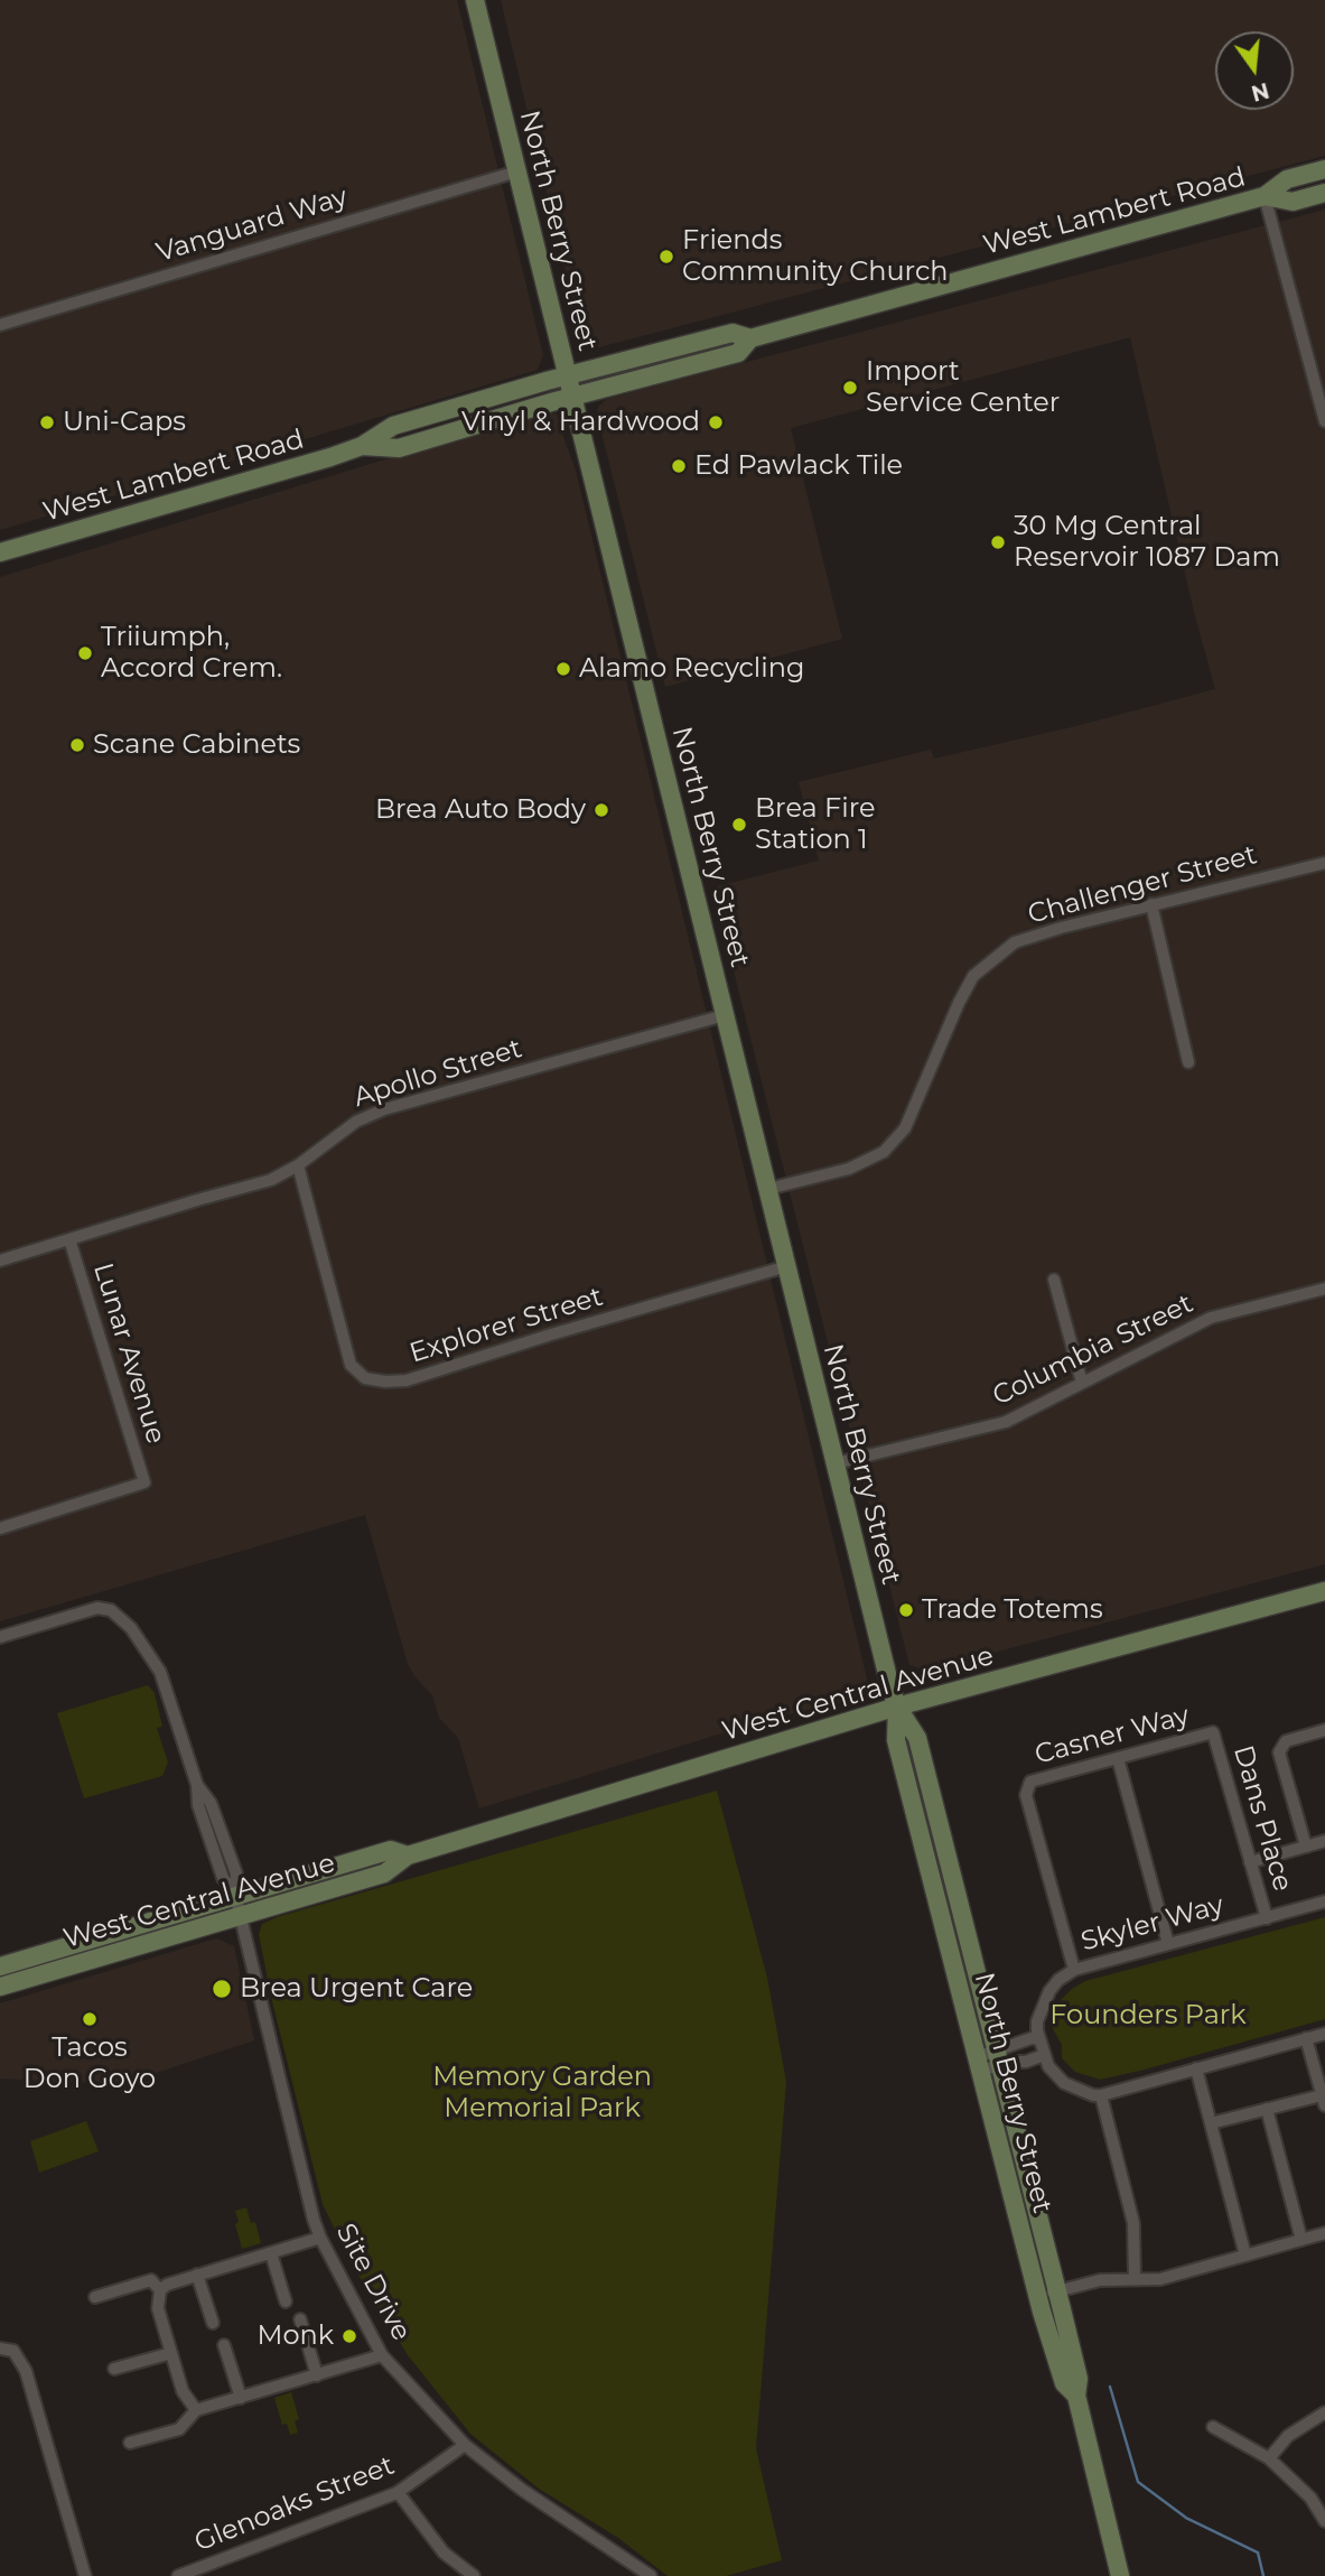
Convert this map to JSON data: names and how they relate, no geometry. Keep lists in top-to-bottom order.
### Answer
{
  "streets": {
    "main road": ["West Lambert Road", "North Berry Street", "West Central Avenue"],
    "street": [
      "Vanguard Way",
      "Challenger Street",
      "Apollo Street",
      "Explorer Street",
      "Columbia Street",
      "Lunar Avenue",
      "Casner Way",
      "Dans Place",
      "Skyler Way",
      "Site Drive",
      "Glenoaks Street"
    ]
  },
  "crossings": [
    ["West Lambert Road", "North Berry Street"],
    ["Vanguard Way", "North Berry Street"],
    ["North Berry Street", "Challenger Street"],
    ["North Berry Street", "Apollo Street"],
    ["North Berry Street", "Explorer Street"],
    ["North Berry Street", "Columbia Street"],
    ["North Berry Street", "West Central Avenue"],
    ["Apollo Street", "Explorer Street"],
    ["Apollo Street", "Lunar Avenue"],
    ["West Central Avenue", "Site Drive"],
    ["Casner Way", "Dans Place"],
    ["Casner Way", "Skyler Way"],
    ["Dans Place", "Skyler Way"],
    ["Site Drive", "Glenoaks Street"]
  ],
  "parks": ["Founders Park", "Memory Garden Memorial Park"],
  "places": [
    "Friends Community Church",
    "Import Service Center",
    "Uni-Caps",
    "Vinyl & Hardwood",
    "Ed Pawlack Tile",
    "30 Mg Central Reservoir 1087 Dam",
    "Triiumph, Accord Crem.",
    "Alamo Recycling",
    "Scane Cabinets",
    "Brea Auto Body",
    "Brea Fire Station 1",
    "Trade Totems",
    "Brea Urgent Care",
    "Tacos Don Goyo",
    "Monk"
  ],
  "north": "bottom"
}
